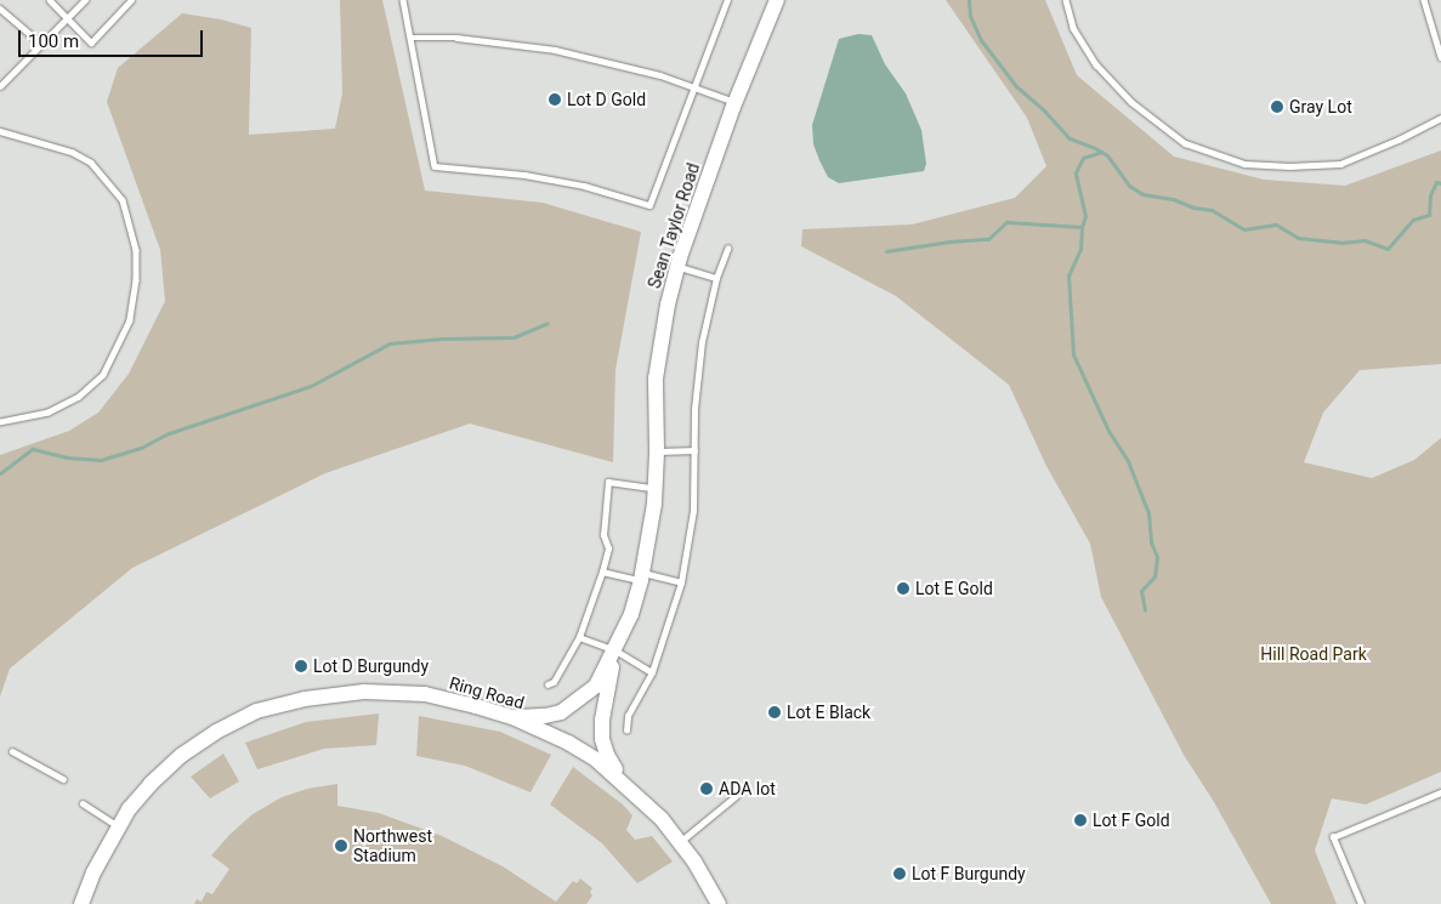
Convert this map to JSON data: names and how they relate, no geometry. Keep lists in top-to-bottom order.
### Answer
{
  "streets": {
    "main road": ["Sean Taylor Road", "Ring Road"]
  },
  "crossings": [
    ["Sean Taylor Road", "Ring Road"]
  ],
  "parks": ["Hill Road Park"],
  "places": [
    "Lot D Gold",
    "Gray Lot",
    "Lot E Gold",
    "Lot D Burgundy",
    "Lot E Black",
    "ADA lot",
    "Lot F Gold",
    "Northwest Stadium",
    "Lot F Burgundy"
  ],
  "scale_bar": "100 m"
}
